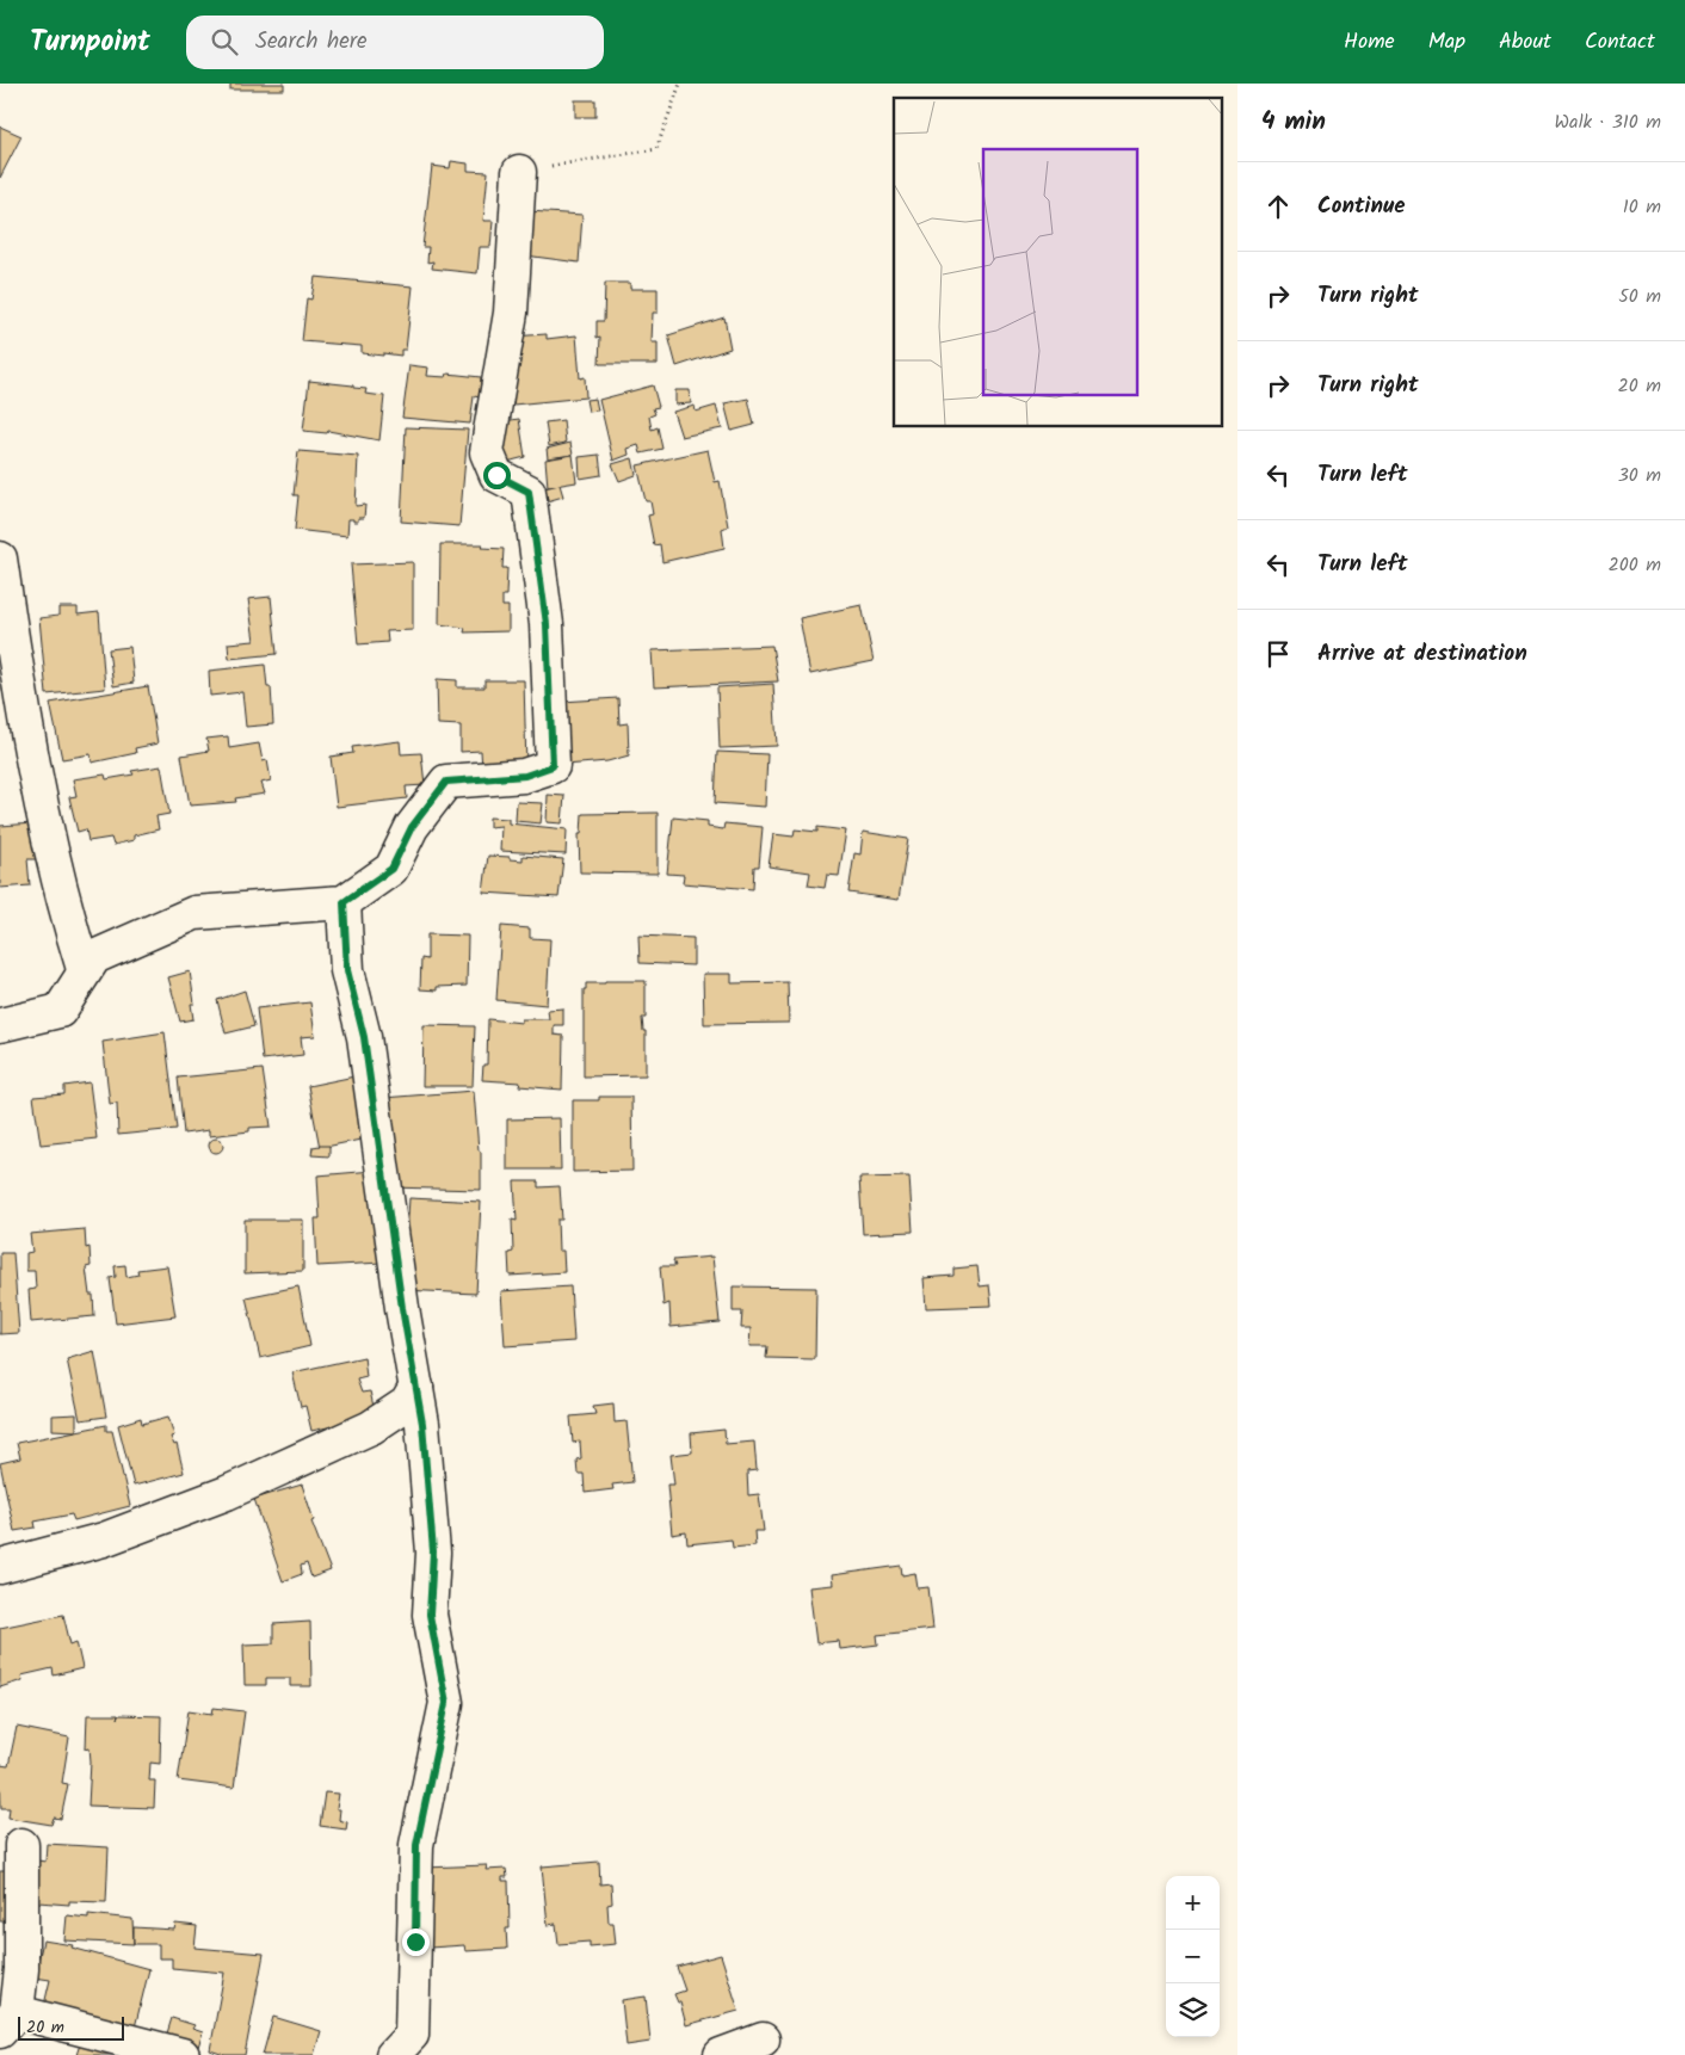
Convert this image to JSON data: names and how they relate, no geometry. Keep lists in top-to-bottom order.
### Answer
{
  "scale_bar": "20 m",
  "page": {
    "header": "Turnpoint",
    "search": "Search here",
    "nav": [
      "Home",
      "Map",
      "About",
      "Contact"
    ],
    "heading": ["4 min", "Walk · 310 m"],
    "list": [
      ["Continue", "10 m"],
      ["Turn right", "50 m"],
      ["Turn right", "20 m"],
      ["Turn left", "30 m"],
      ["Turn left", "200 m"],
      "Arrive at destination"
    ],
    "map_buttons": ["+", "−"],
    "scale": "20 m"
  }
}
